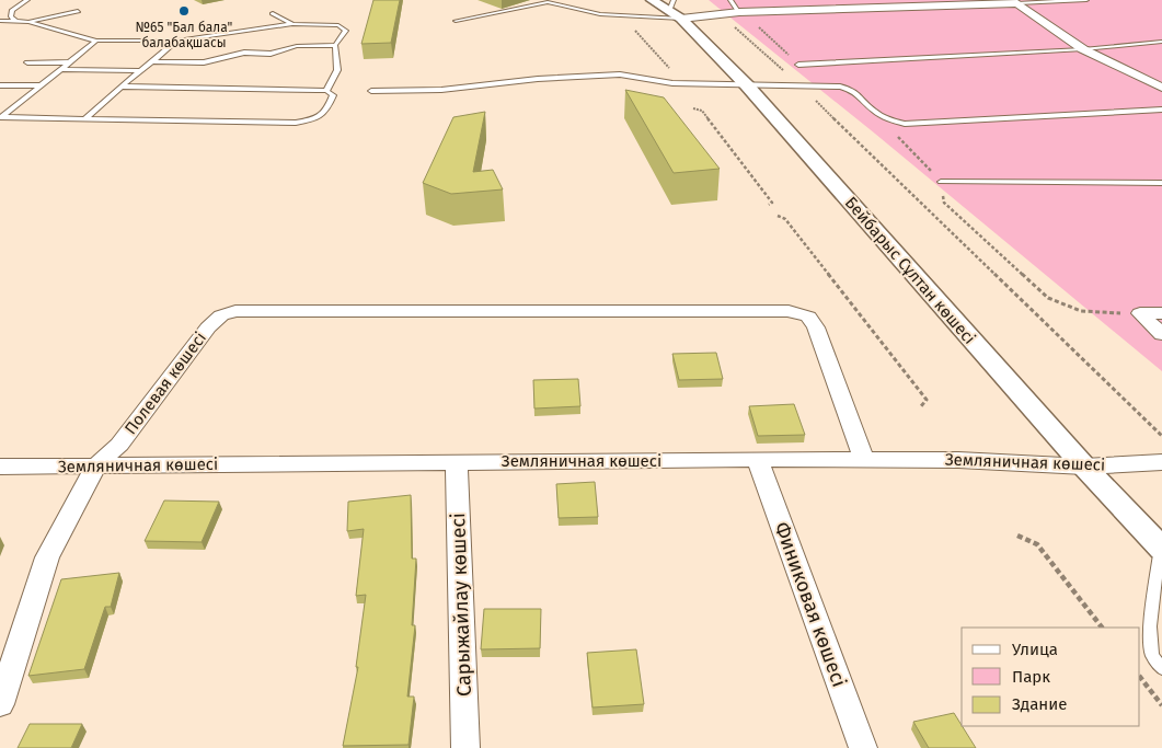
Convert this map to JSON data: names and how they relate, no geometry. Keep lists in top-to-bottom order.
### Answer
{
  "streets": {
    "street": [
      "Бейбарыс Сұлтан көшесі",
      "Полевая көшесі",
      "Земляничная көшесі",
      "Сарыжайлау көшесі",
      "Финиковая көшесі"
    ]
  },
  "crossings": [
    ["Бейбарыс Сұлтан көшесі", "Земляничная көшесі"],
    ["Полевая көшесі", "Земляничная көшесі"],
    ["Земляничная көшесі", "Сарыжайлау көшесі"],
    ["Земляничная көшесі", "Финиковая көшесі"]
  ],
  "places": ["№65 \"Бал бала\" балабақшасы"],
  "legend": ["Улица", "Парк", "Здание"]
}
